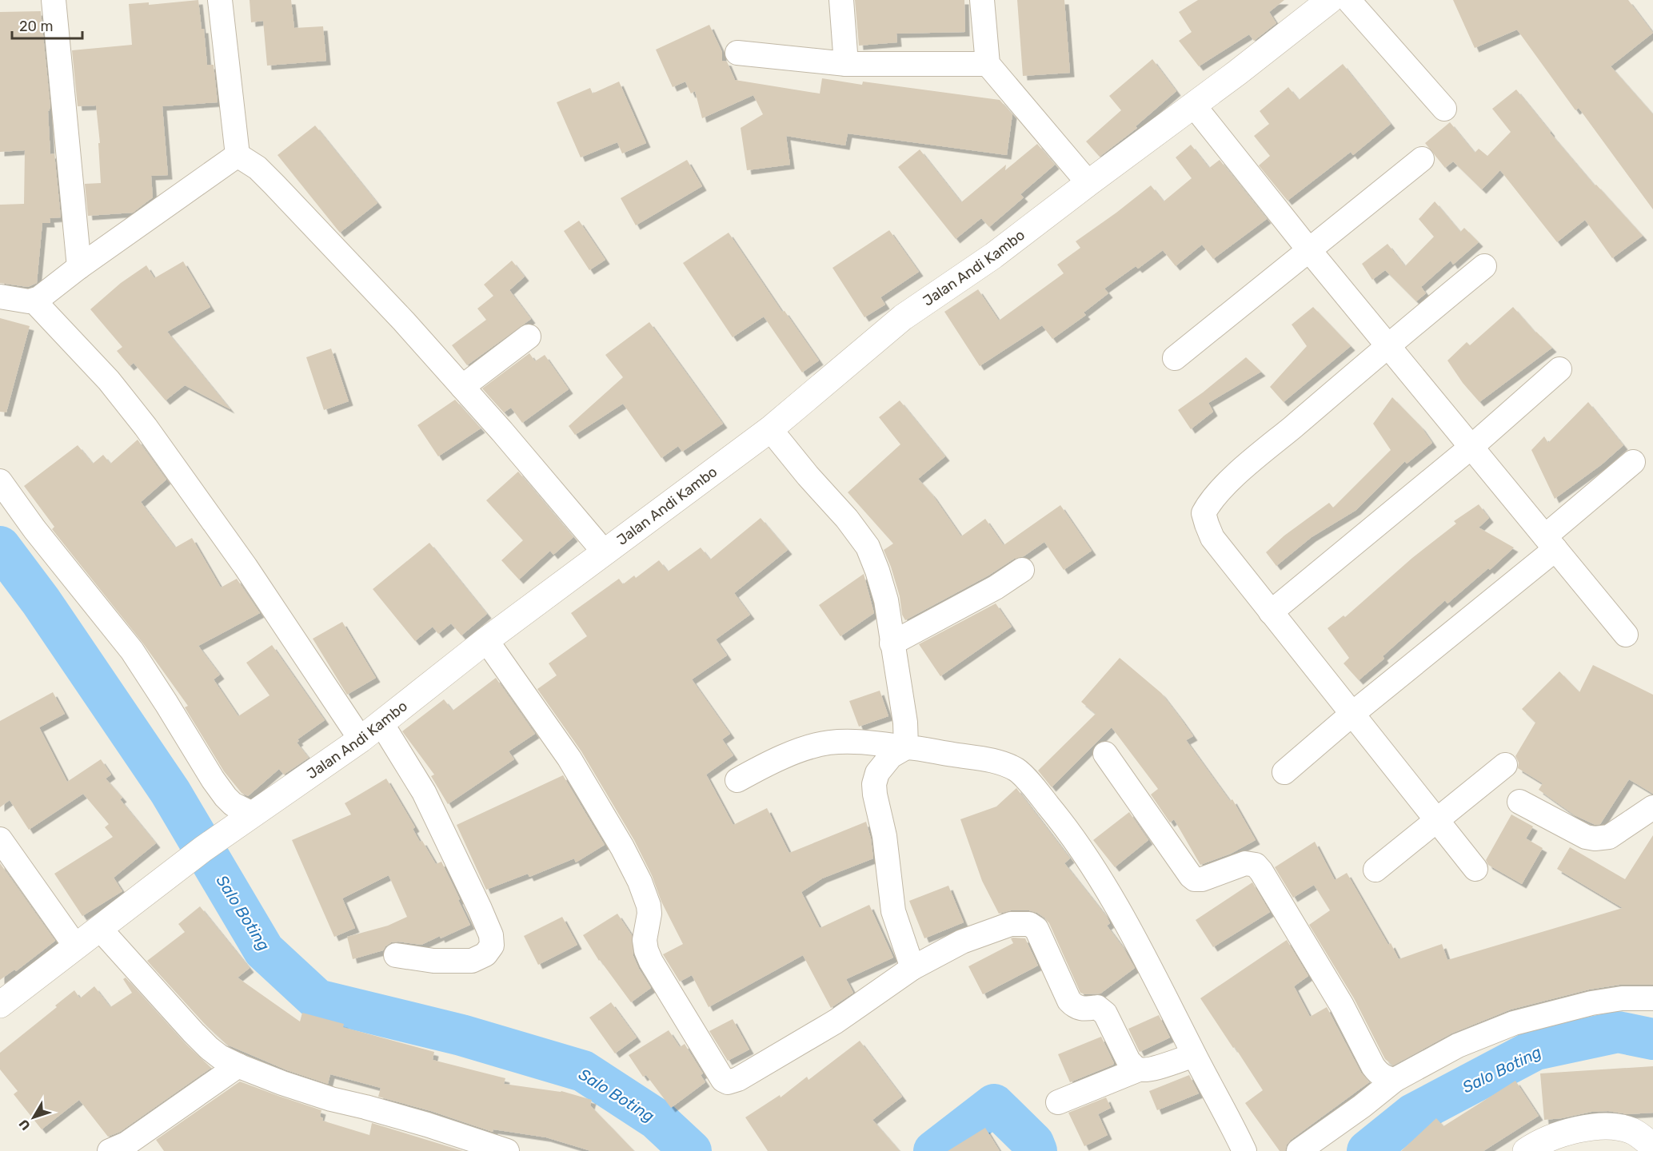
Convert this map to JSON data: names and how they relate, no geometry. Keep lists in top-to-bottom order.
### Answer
{
  "streets": {
    "street": ["Jalan Andi Kambo"]
  },
  "water": ["Salo Boting"],
  "scale_bar": "20 m",
  "north": "bottom left"
}
